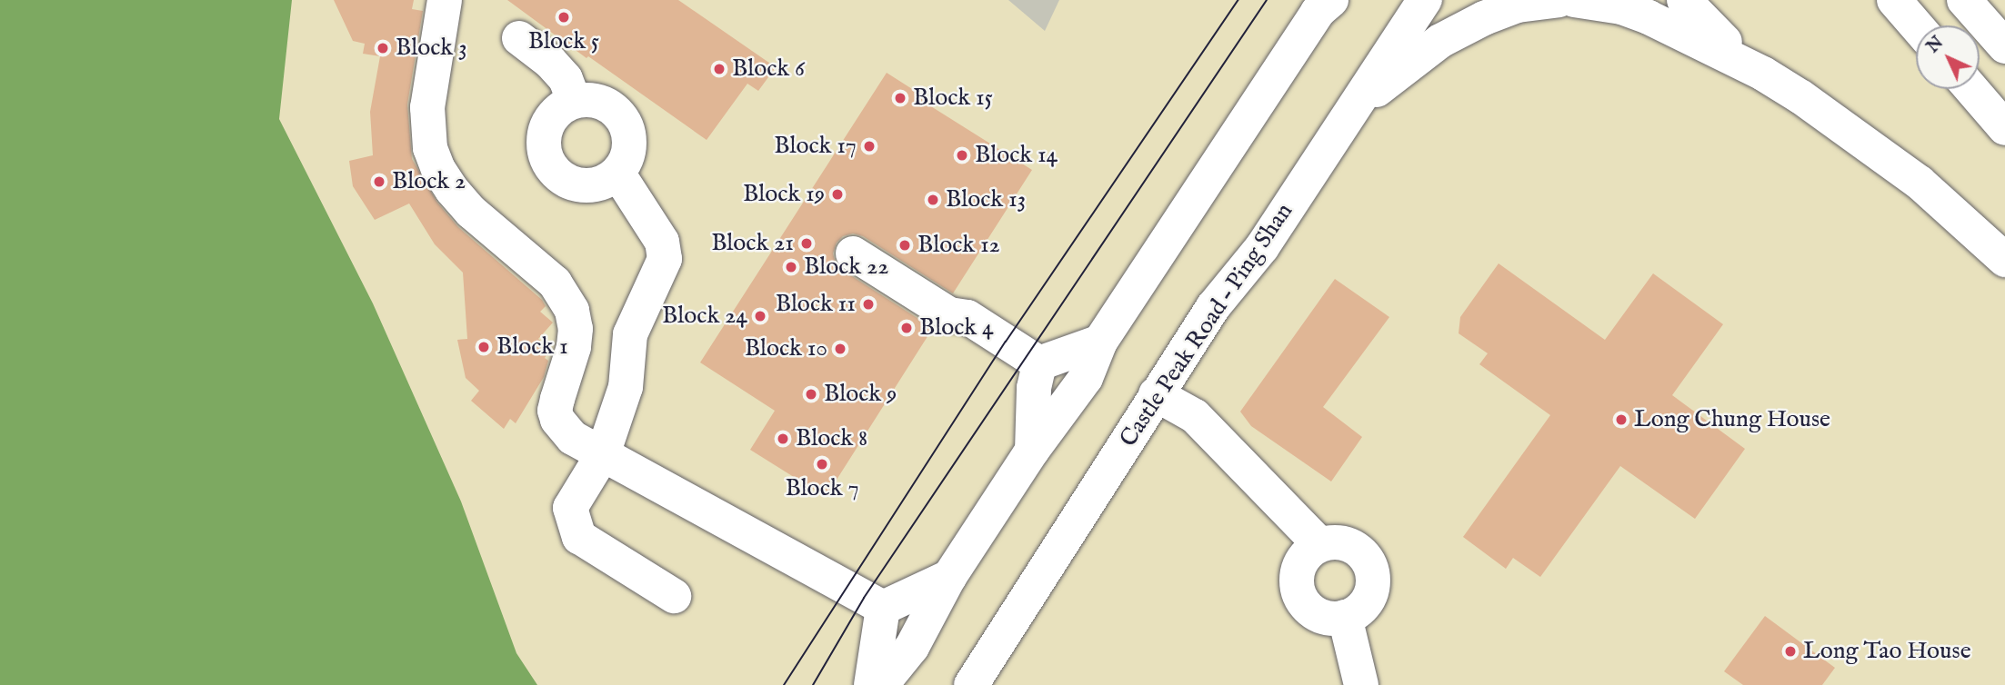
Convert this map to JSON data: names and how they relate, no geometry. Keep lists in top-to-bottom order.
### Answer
{
  "streets": {
    "main road": ["Castle Peak Road – Ping Shan"]
  },
  "places": [
    "Block 5",
    "Block 3",
    "Block 6",
    "Block 15",
    "Block 17",
    "Block 14",
    "Block 2",
    "Block 19",
    "Block 13",
    "Block 21",
    "Block 12",
    "Block 22",
    "Block 11",
    "Block 24",
    "Block 4",
    "Block 1",
    "Block 10",
    "Block 9",
    "Long Chung House",
    "Block 8",
    "Block 7",
    "Long Tao House"
  ],
  "north": "top left"
}
